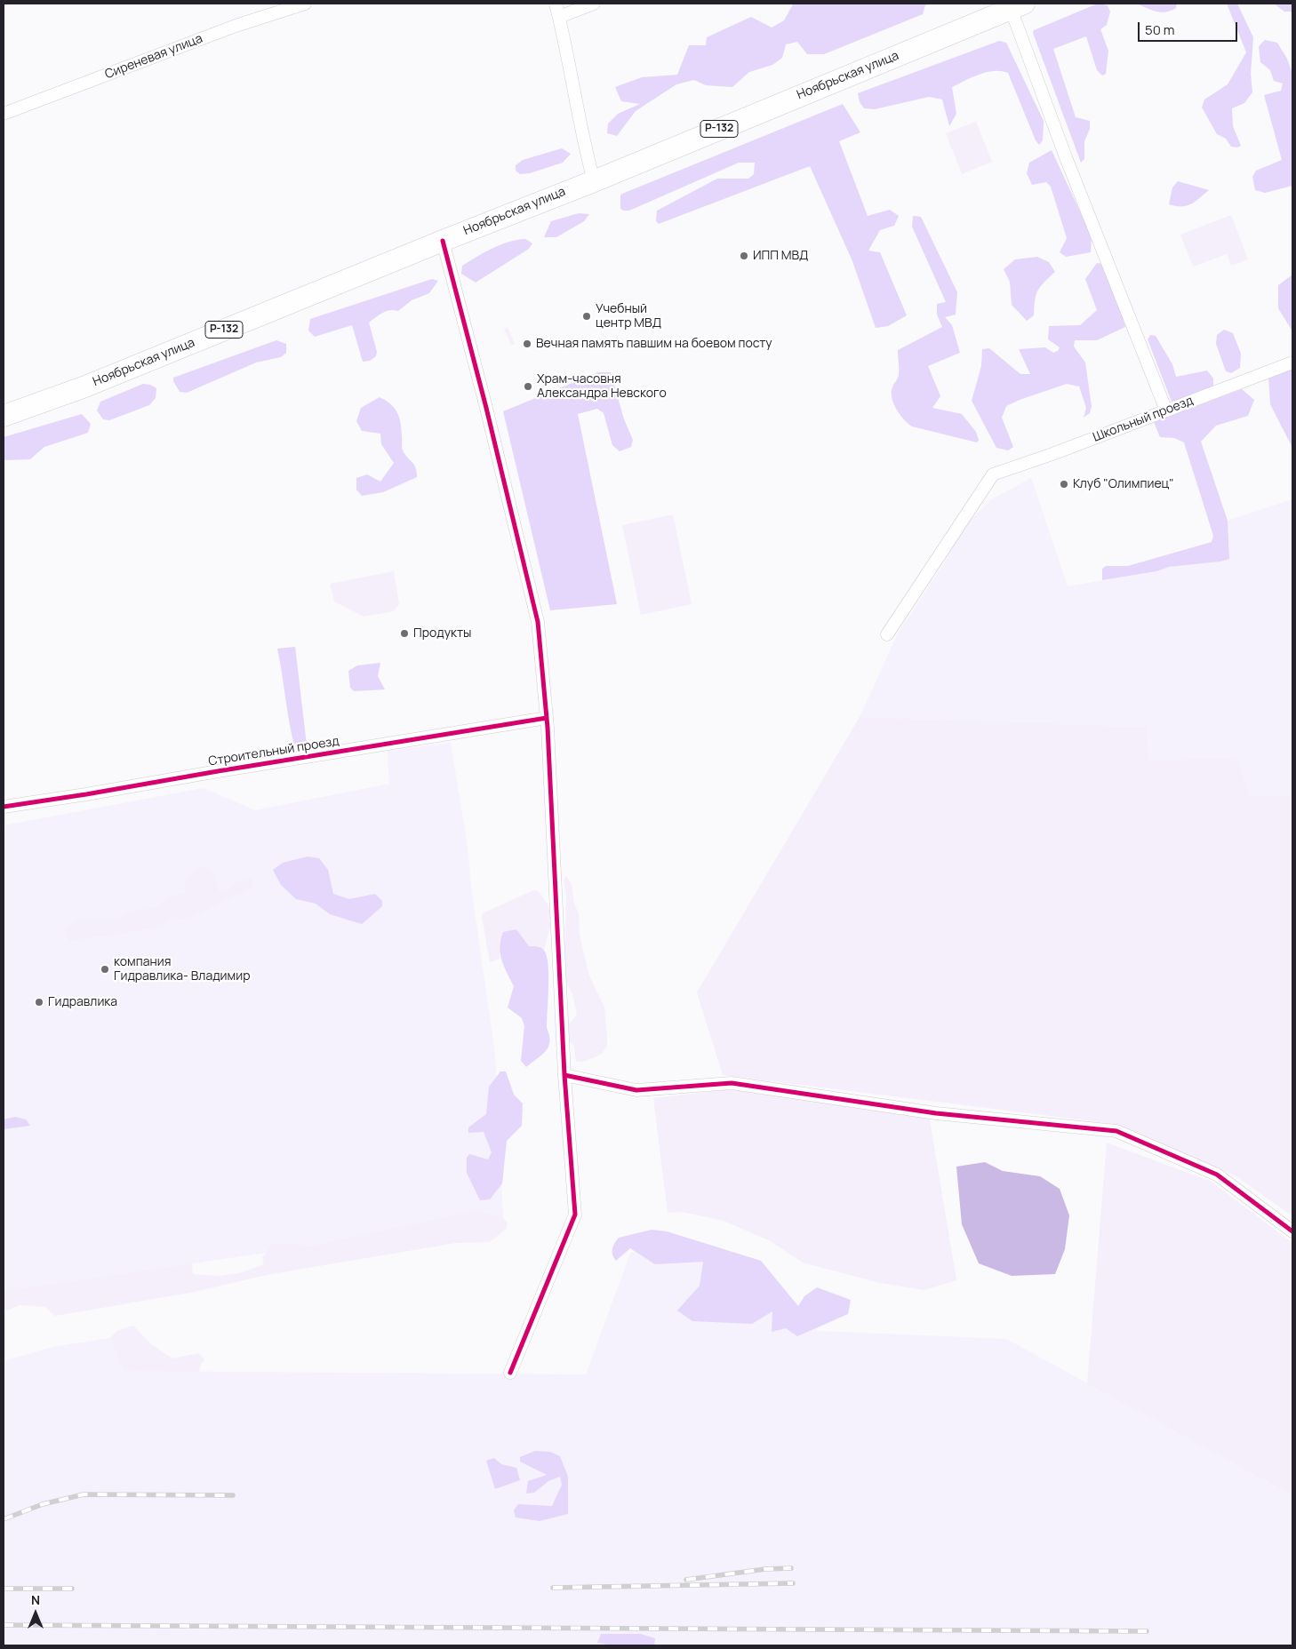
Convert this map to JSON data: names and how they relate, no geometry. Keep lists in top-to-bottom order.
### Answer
{
  "streets": {
    "highway": ["Ноябрьская улица", "Р-132"],
    "street": ["Сиреневая улица", "Школьный проезд", "Строительный проезд"]
  },
  "places": [
    "ИПП МВД",
    "Учебный центр МВД",
    "Вечная память павшим на боевом посту",
    "Храм-часовня Александра Невского",
    "Клуб \"Олимпиец\"",
    "Продукты",
    "компания Гидравлика- Владимир",
    "Гидравлика"
  ],
  "scale_bar": "50 m",
  "north": "top"
}
